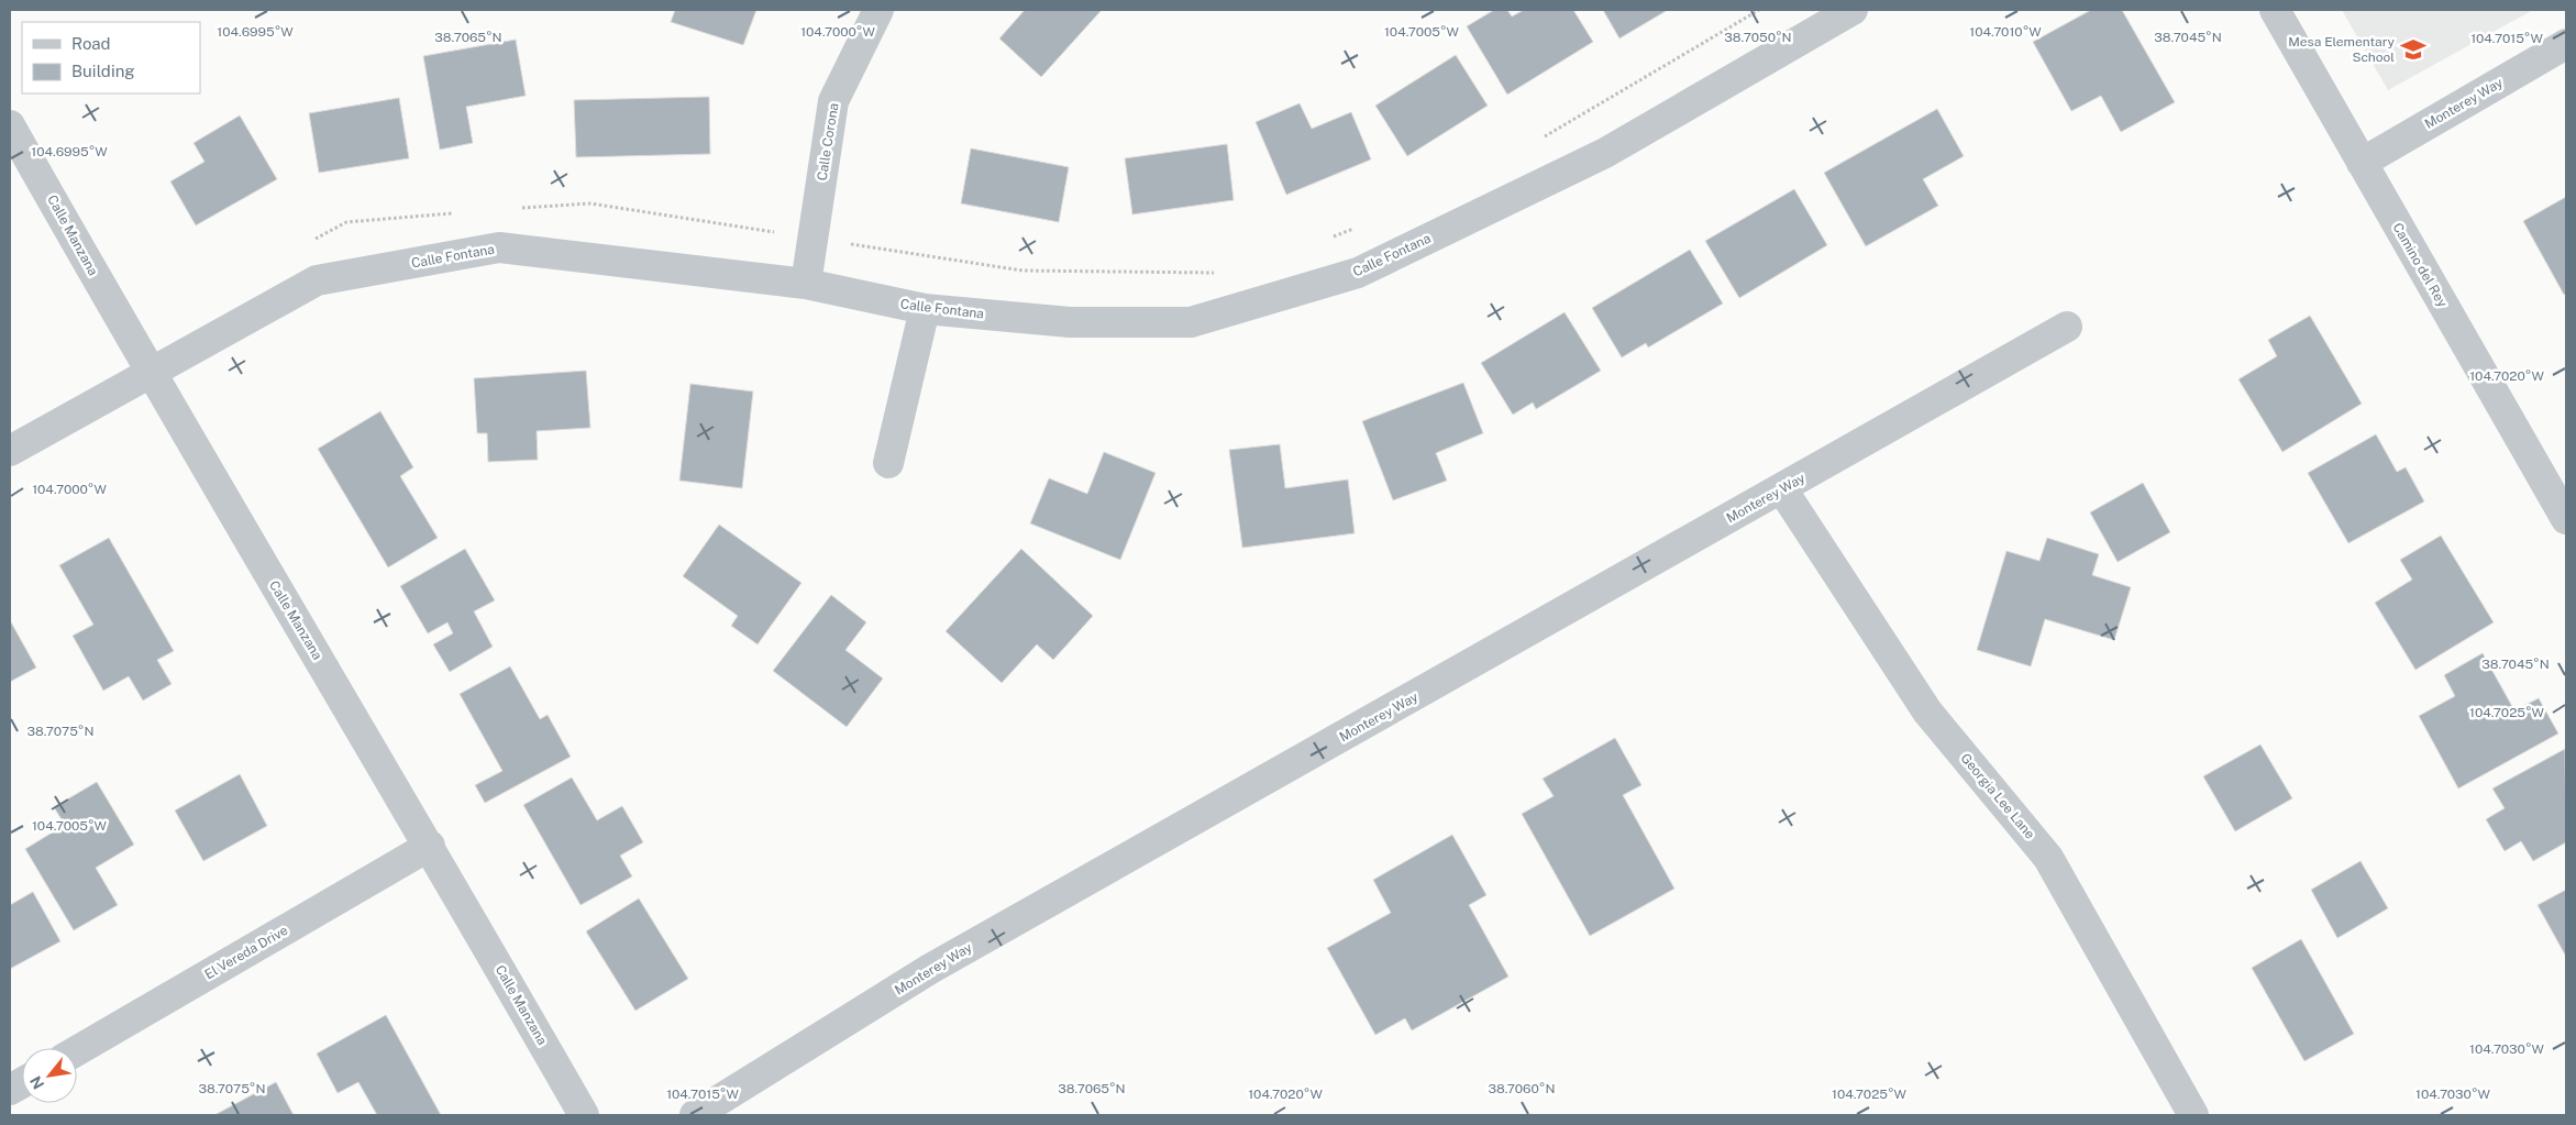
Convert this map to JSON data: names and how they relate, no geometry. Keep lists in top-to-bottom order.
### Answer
{
  "streets": {
    "street": [
      "Monterey Way",
      "Calle Corona",
      "Calle Manzana",
      "Calle Fontana",
      "Camino del Rey",
      "Georgia Lee Lane",
      "El Vereda Drive"
    ]
  },
  "crossings": [
    ["Monterey Way", "Camino del Rey"],
    ["Monterey Way", "Georgia Lee Lane"],
    ["Calle Corona", "Calle Fontana"],
    ["Calle Manzana", "Calle Fontana"],
    ["Calle Manzana", "El Vereda Drive"]
  ],
  "places": {
    "school or university": ["Mesa Elementary School"]
  },
  "legend": ["Road", "Building"],
  "north": "bottom left",
  "coordinates": [
    "104.6995°W",
    "104.7000°W",
    "104.7005°W",
    "104.7010°W",
    "38.7065°N",
    "38.7050°N",
    "38.7045°N",
    "104.7015°W",
    "104.7020°W",
    "104.7025°W",
    "38.7075°N",
    "104.7030°W",
    "38.7060°N"
  ]
}
